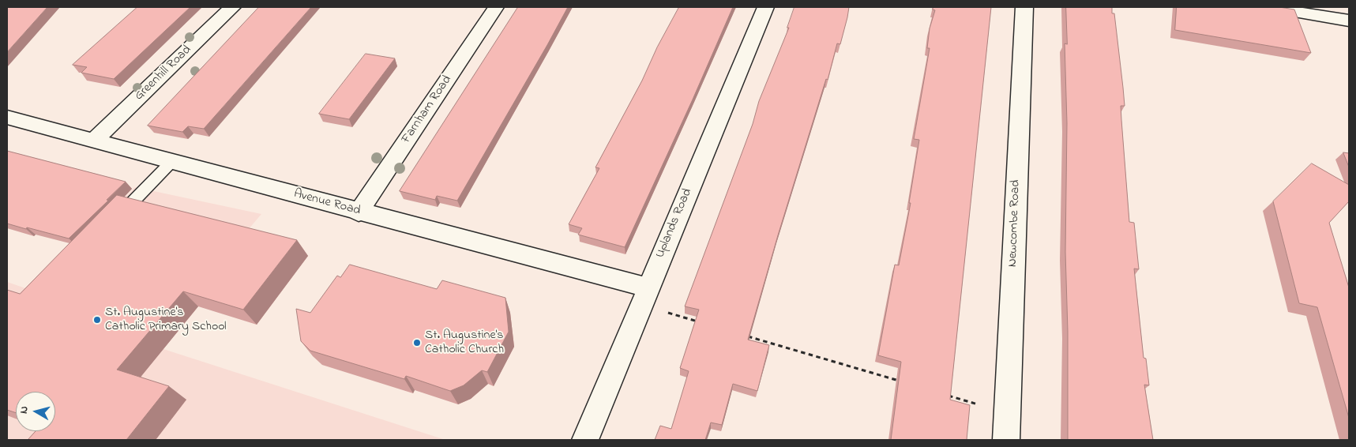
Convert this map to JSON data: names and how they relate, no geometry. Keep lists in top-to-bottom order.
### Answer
{
  "streets": {
    "street": [
      "Greenhill Road",
      "Farnham Road",
      "Avenue Road",
      "Uplands Road",
      "Newcombe Road"
    ]
  },
  "crossings": [
    ["Greenhill Road", "Avenue Road"],
    ["Farnham Road", "Avenue Road"],
    ["Avenue Road", "Uplands Road"]
  ],
  "places": ["St. Augustine's Catholic Primary School", "St. Augustine's Catholic Church"],
  "north": "left"
}
